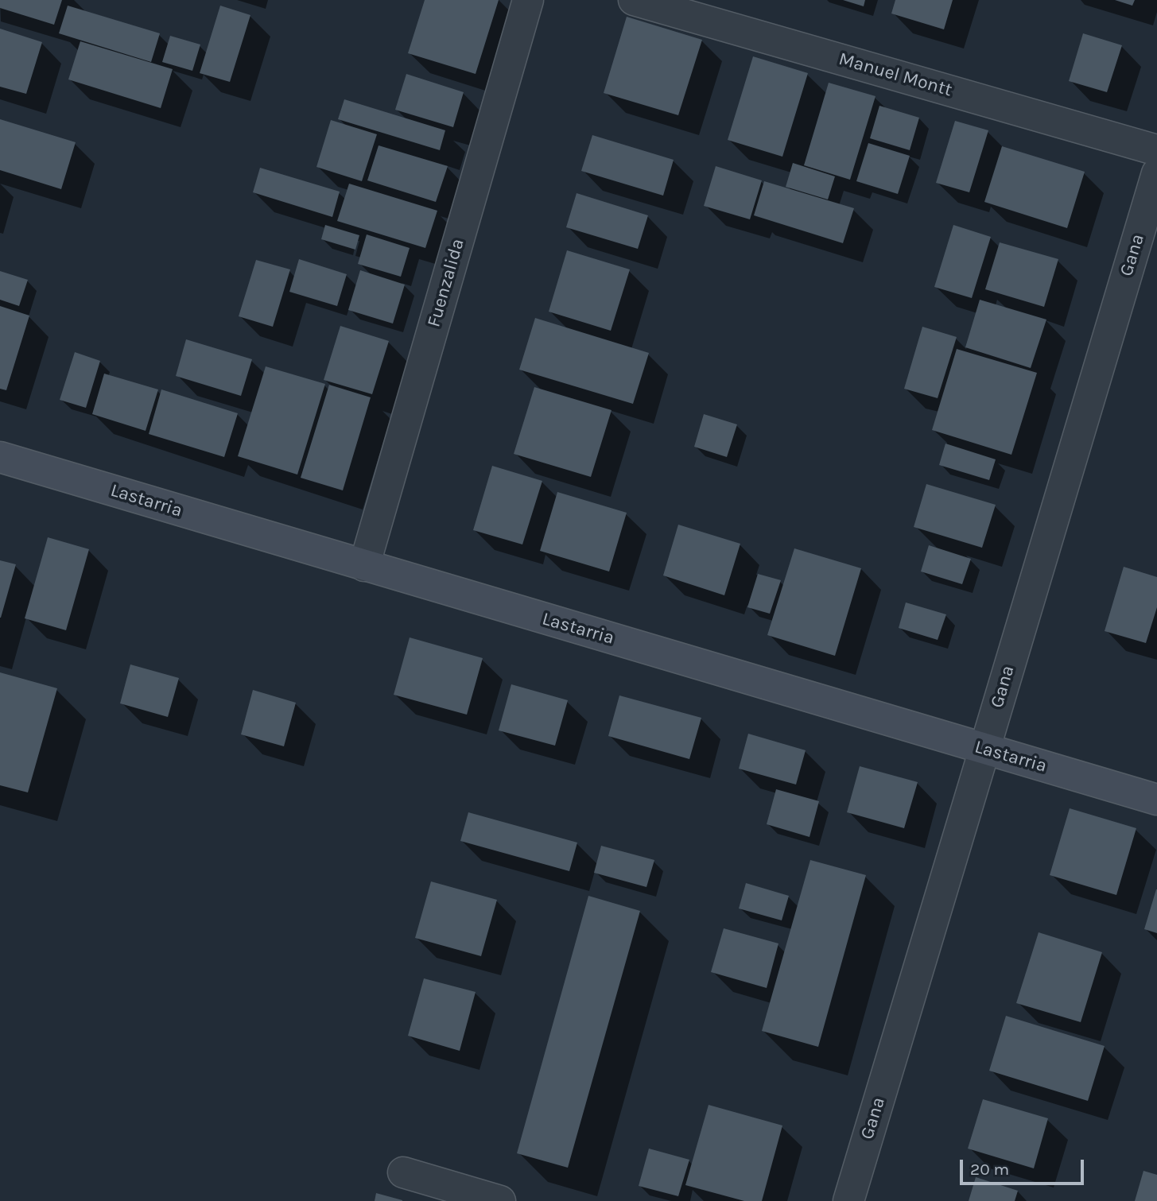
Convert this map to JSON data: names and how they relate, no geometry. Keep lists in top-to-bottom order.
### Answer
{
  "streets": {
    "main road": ["Lastarria"],
    "street": ["Manuel Montt", "Gana", "Fuenzalida"]
  },
  "crossings": [
    ["Gana", "Lastarria"],
    ["Fuenzalida", "Lastarria"]
  ],
  "scale_bar": "20 m"
}
